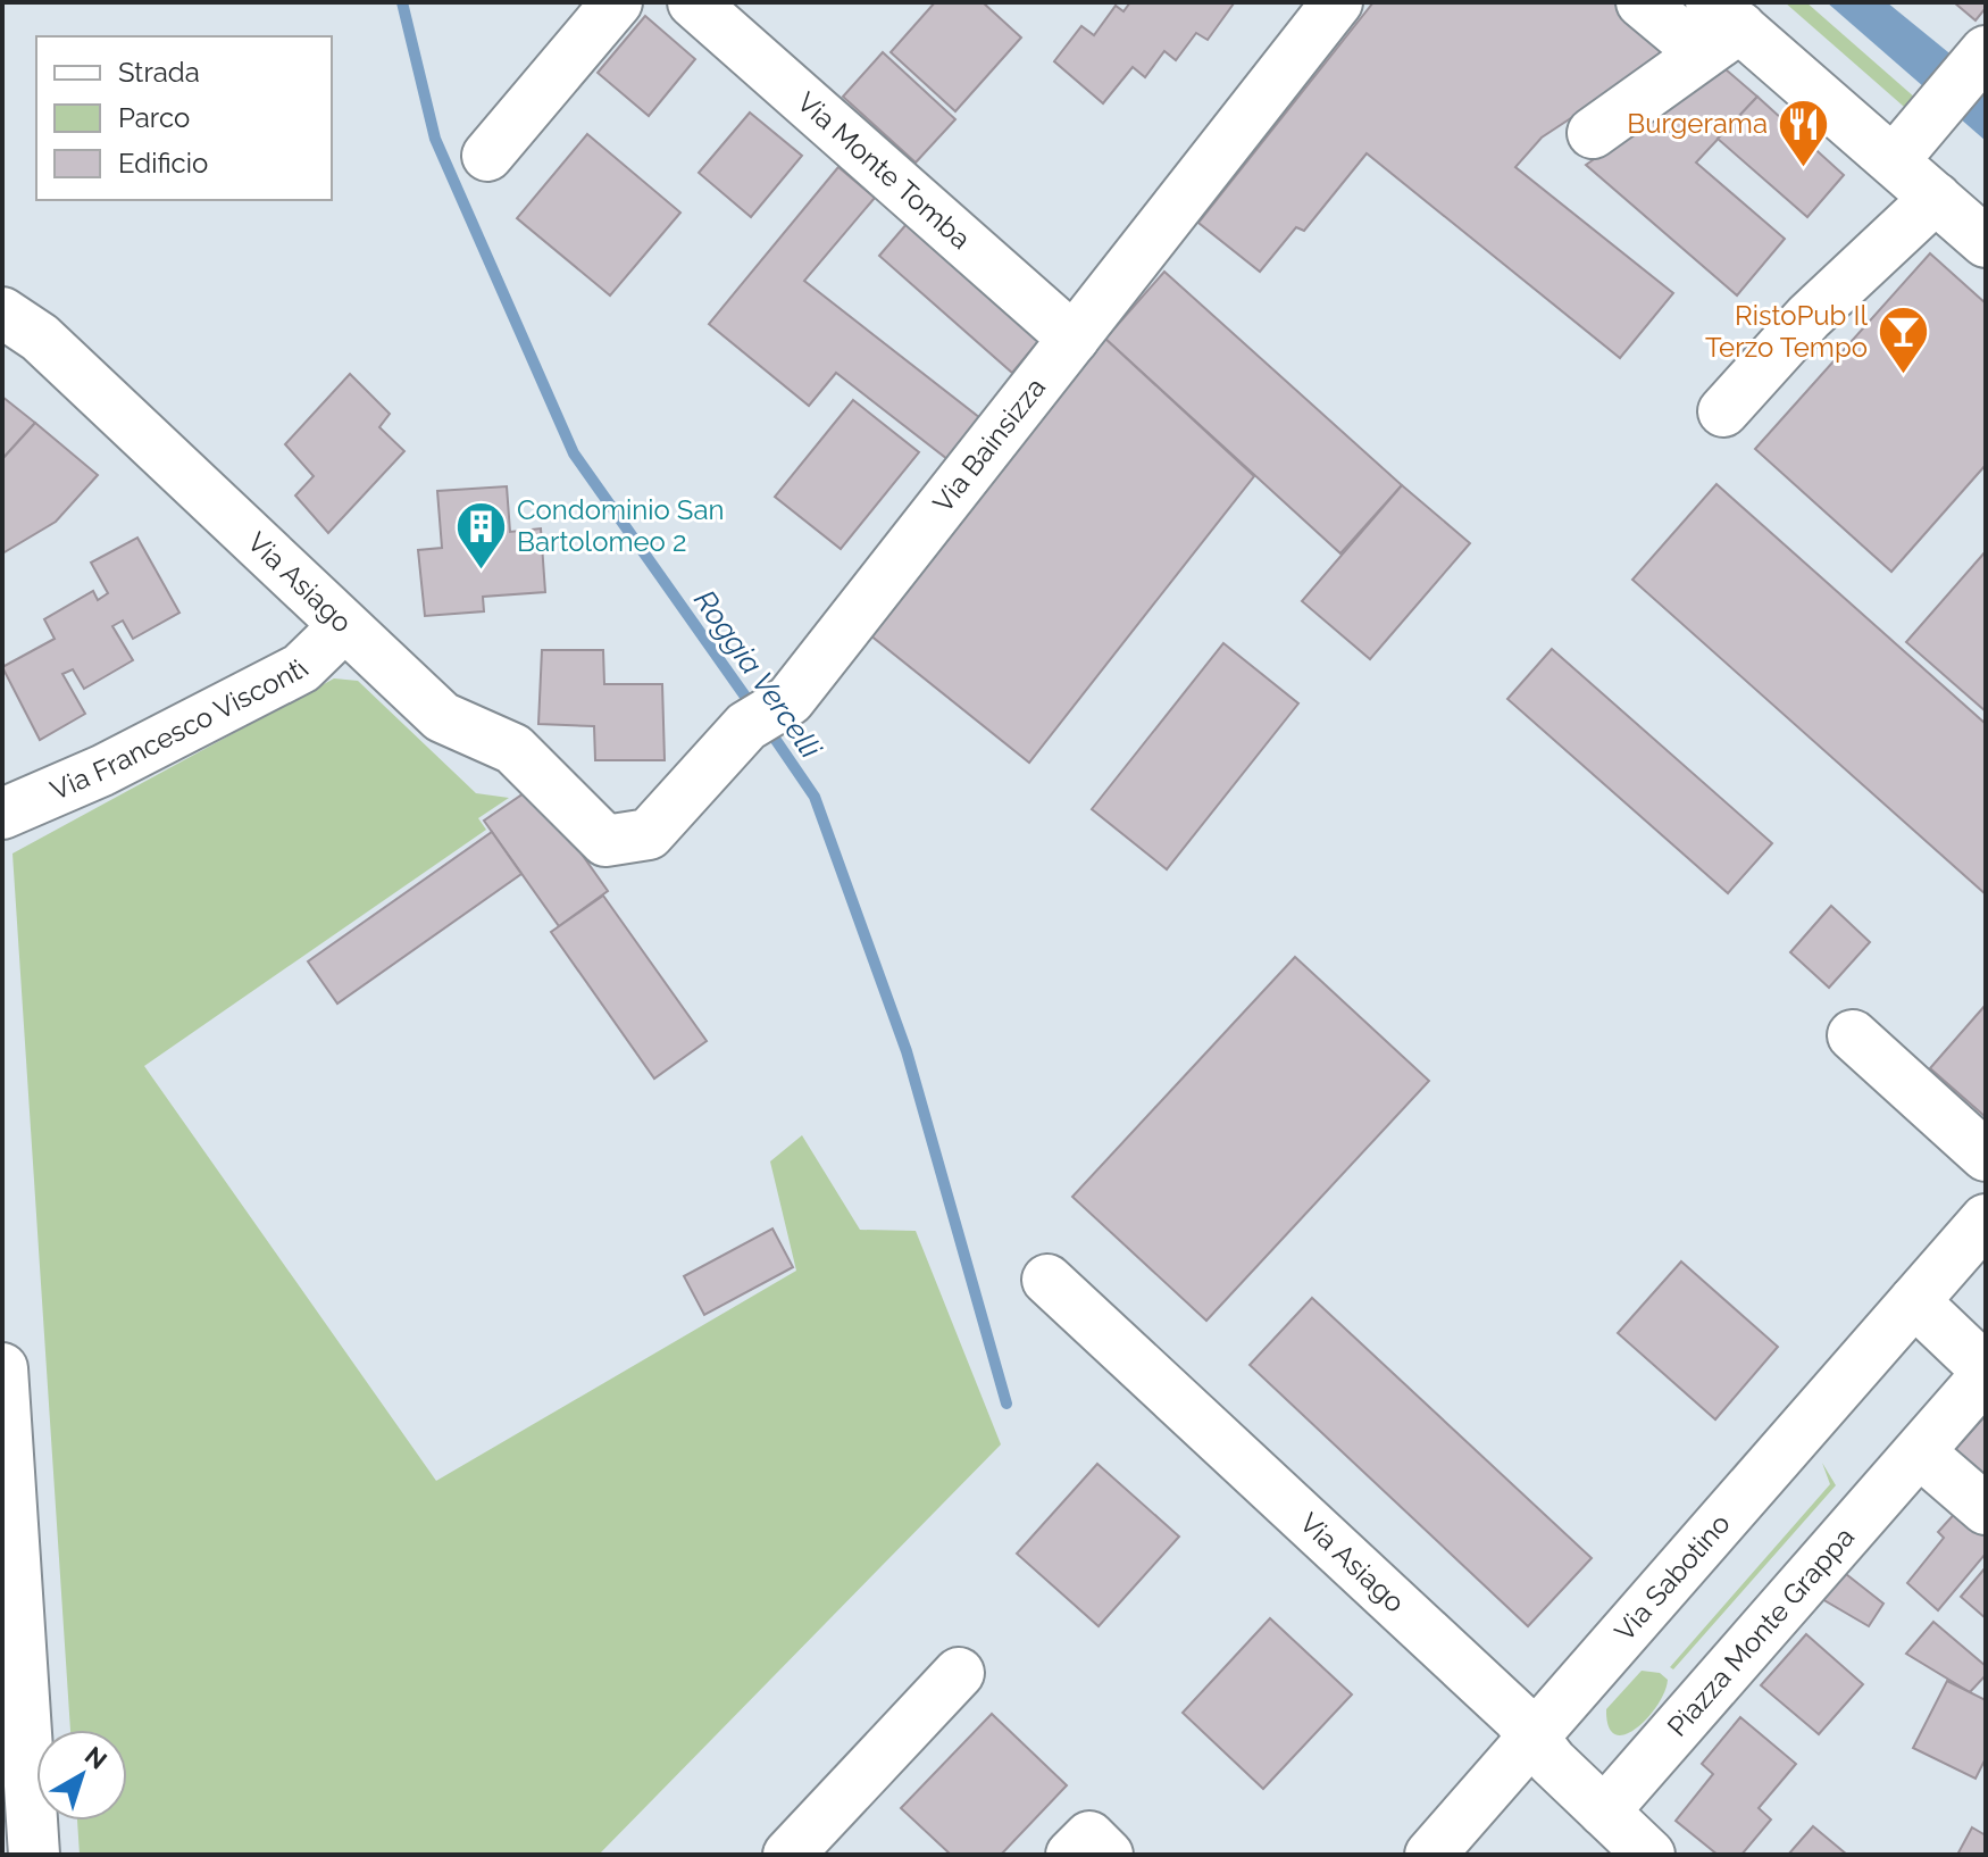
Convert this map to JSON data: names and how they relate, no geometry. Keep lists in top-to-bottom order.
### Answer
{
  "streets": {
    "street": [
      "Via Monte Tomba",
      "Via Bainsizza",
      "Via Asiago",
      "Via Francesco Visconti",
      "Via Sabotino",
      "Piazza Monte Grappa"
    ]
  },
  "crossings": [
    ["Via Monte Tomba", "Via Bainsizza"],
    ["Via Bainsizza", "Via Asiago"],
    ["Via Asiago", "Via Francesco Visconti"],
    ["Via Asiago", "Via Sabotino"],
    ["Via Asiago", "Piazza Monte Grappa"]
  ],
  "water": ["Roggia Vercelli"],
  "places": {
    "restaurant": ["Burgerama"],
    "bar": ["RistoPub Il Terzo Tempo"],
    "building": ["Condominio San Bartolomeo 2"]
  },
  "legend": ["Strada", "Parco", "Edificio"],
  "north": "top right"
}
